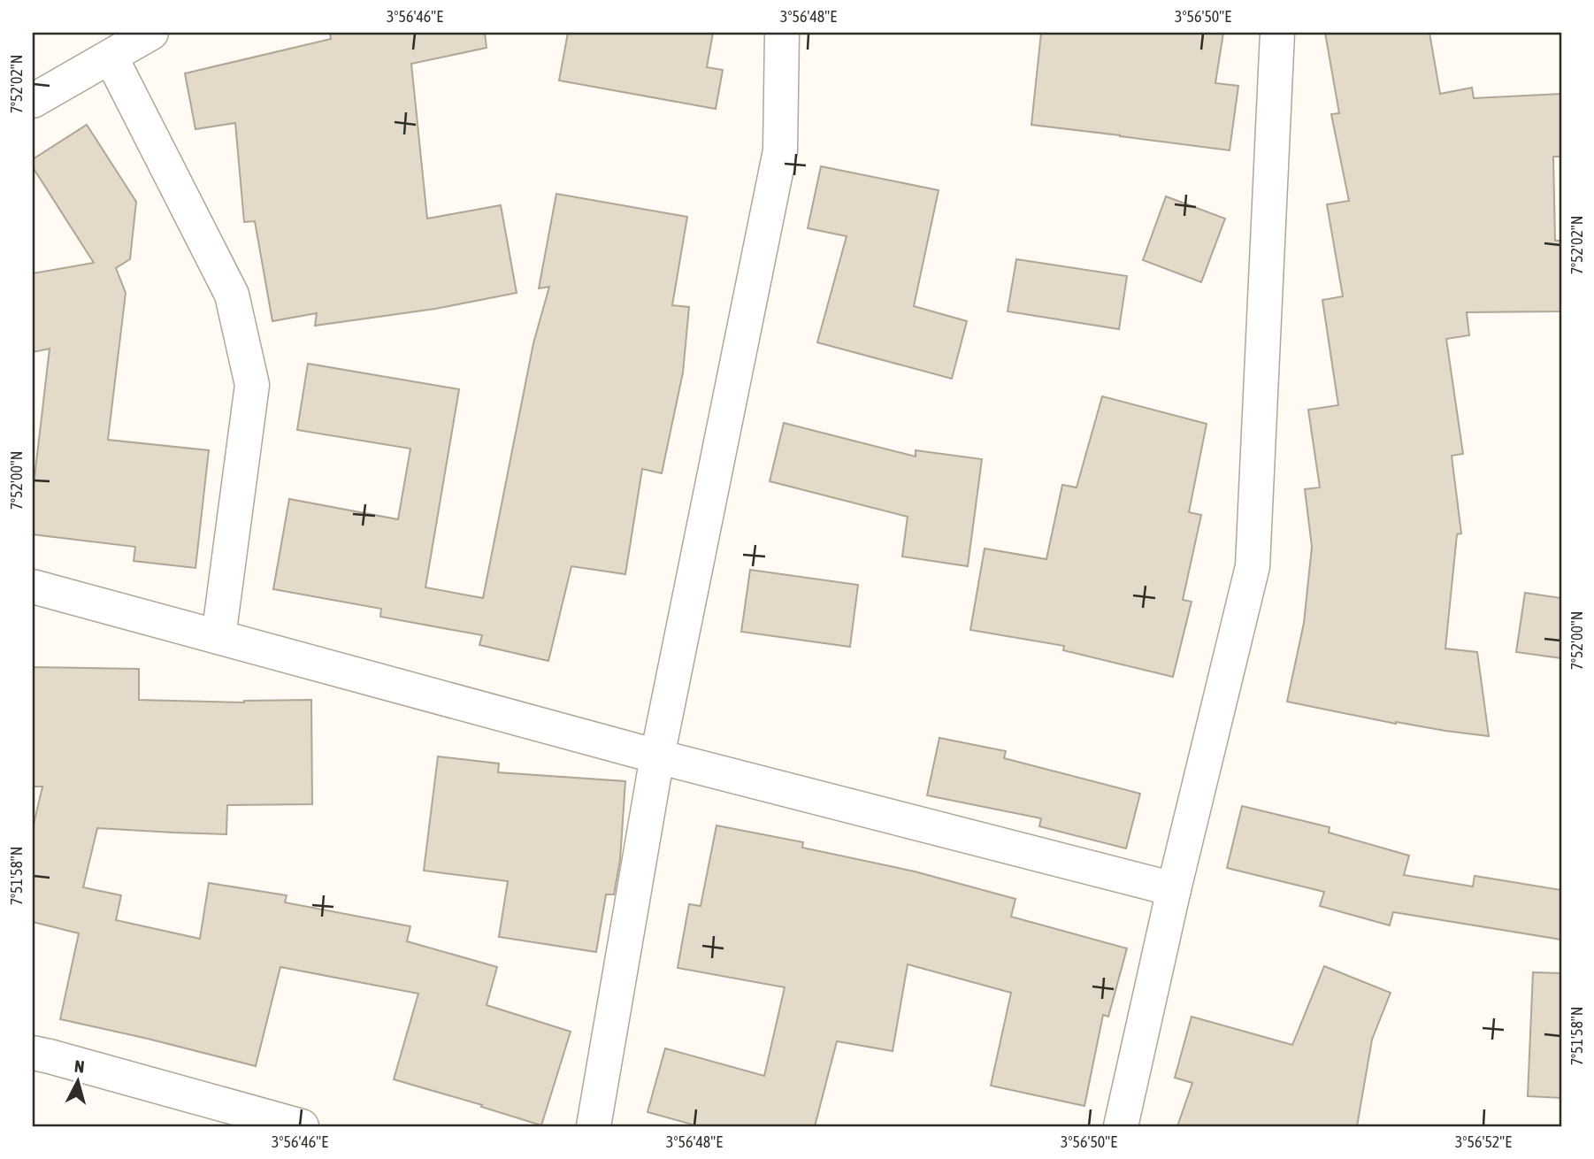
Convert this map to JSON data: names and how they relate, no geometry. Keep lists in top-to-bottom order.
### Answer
{
  "north": "top",
  "coordinates": [
    "3°56'46\"E",
    "3°56'48\"E",
    "3°56'50\"E",
    "7°52'02\"N",
    "7°52'00\"N",
    "7°51'58\"N",
    "3°56'52\"E"
  ]
}
